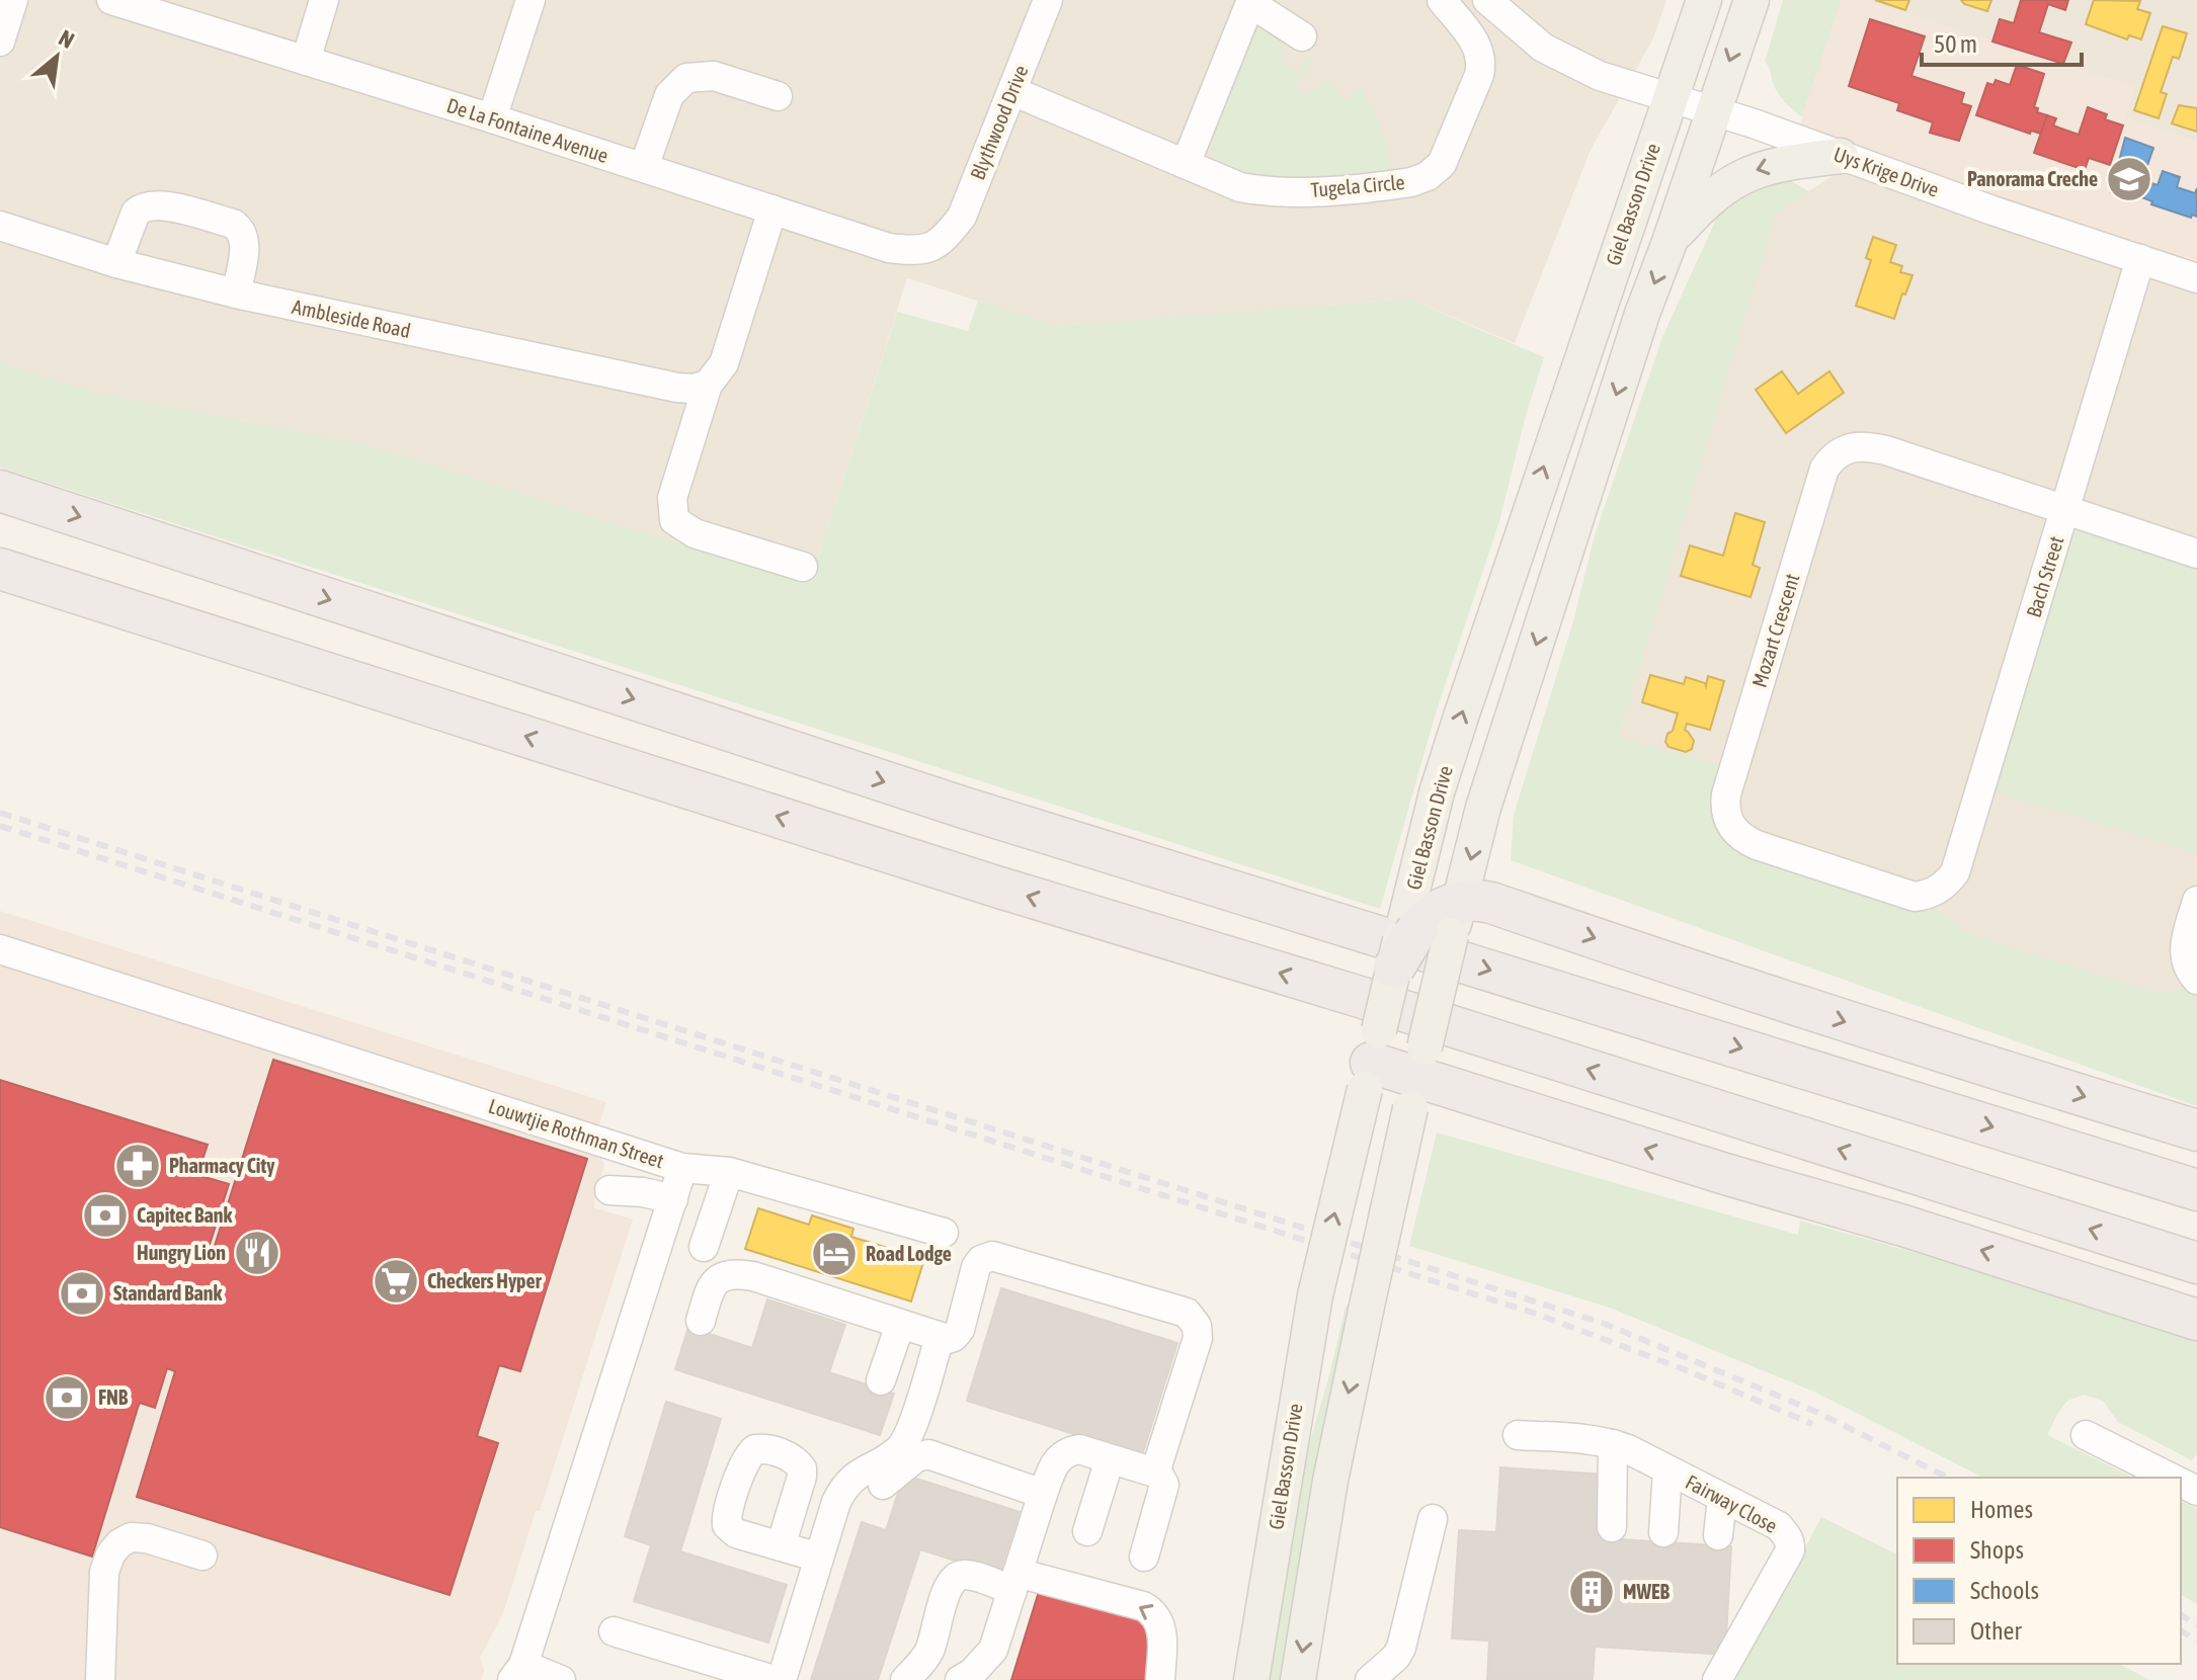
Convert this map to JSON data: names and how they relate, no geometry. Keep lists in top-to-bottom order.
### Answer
{
  "streets": {
    "main road": ["Giel Basson Drive"],
    "street": [
      "Blythwood Drive",
      "De La Fontaine Avenue",
      "Uys Krige Drive",
      "Tugela Circle",
      "Ambleside Road",
      "Bach Street",
      "Mozart Crescent",
      "Louwtjie Rothman Street",
      "Fairway Close"
    ]
  },
  "crossings": [
    ["Blythwood Drive", "De La Fontaine Avenue"],
    ["Blythwood Drive", "Tugela Circle"],
    ["Uys Krige Drive", "Giel Basson Drive"],
    ["Uys Krige Drive", "Bach Street"],
    ["Bach Street", "Mozart Crescent"]
  ],
  "places": {
    "school or university": ["Panorama Creche"],
    "pharmacy": ["Pharmacy City"],
    "bank": ["Capitec Bank", "Standard Bank", "FNB"],
    "restaurant": ["Hungry Lion"],
    "hotel": ["Road Lodge"],
    "supermarket": ["Checkers Hyper"],
    "building": ["MWEB"]
  },
  "legend": [
    "Homes",
    "Shops",
    "Schools",
    "Other"
  ],
  "scale_bar": "50 m",
  "north": "top right"
}
